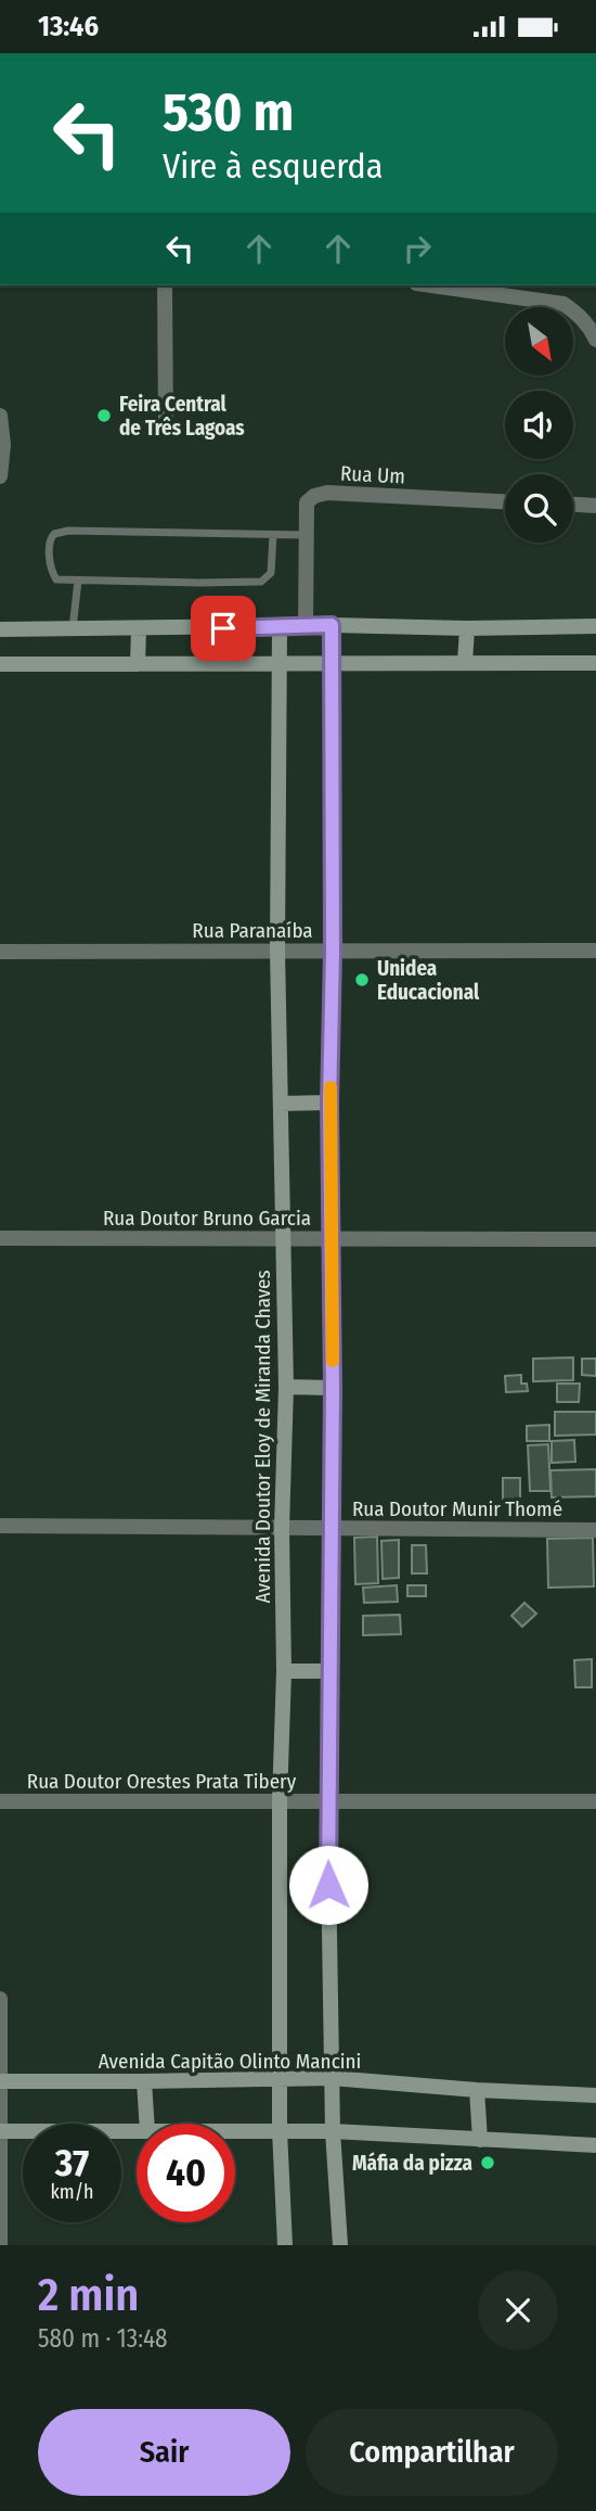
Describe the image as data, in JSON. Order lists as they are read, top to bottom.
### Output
{
  "streets": {
    "street": [
      "Rua Um",
      "Rua Paranaíba",
      "Rua Doutor Bruno Garcia",
      "Avenida Doutor Eloy de Miranda Chaves",
      "Rua Doutor Munir Thomé",
      "Rua Doutor Orestes Prata Tibery",
      "Avenida Capitão Olinto Mancini"
    ]
  },
  "crossings": [
    ["Rua Paranaíba", "Avenida Doutor Eloy de Miranda Chaves"],
    ["Rua Doutor Bruno Garcia", "Avenida Doutor Eloy de Miranda Chaves"],
    ["Avenida Doutor Eloy de Miranda Chaves", "Rua Doutor Munir Thomé"],
    ["Avenida Doutor Eloy de Miranda Chaves", "Rua Doutor Orestes Prata Tibery"],
    ["Avenida Doutor Eloy de Miranda Chaves", "Avenida Capitão Olinto Mancini"]
  ],
  "places": ["Feira Central de Três Lagoas", "Unidea Educacional", "Máfia da pizza"],
  "north": "bottom right",
  "page": {
    "status": "13:46",
    "turn": ["530 m", "Vire à esquerda"],
    "speed": "37 km/h",
    "limit": "40",
    "heading": ["2 min", "580 m · 13:48"],
    "buttons": ["Sair", "Compartilhar"]
  }
}
